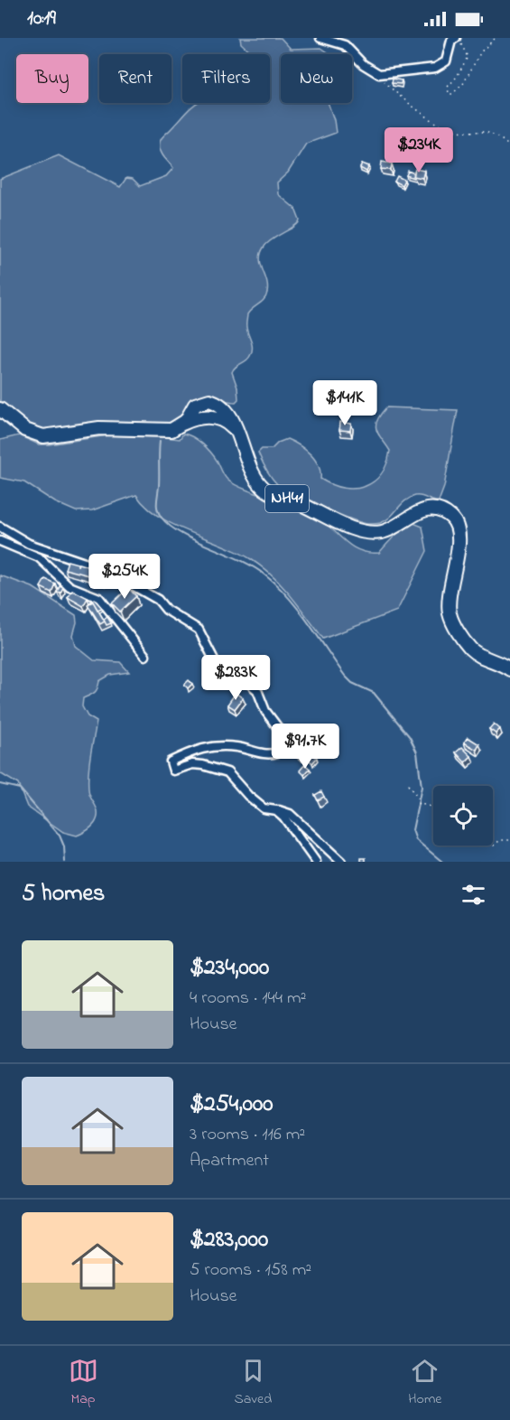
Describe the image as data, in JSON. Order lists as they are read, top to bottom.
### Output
{
  "streets": {
    "highway": ["NH41"]
  },
  "page": {
    "status": "10:19",
    "chip": [
      "Buy",
      "Rent",
      "Filters",
      "New"
    ],
    "price": [
      "$234K",
      "$141K",
      "$254K",
      "$283K",
      "$91.7K"
    ],
    "heading": "5 homes",
    "list": [
      {
        "name": "$234,000",
        "note": "4 rooms · 144 m² · House"
      },
      {
        "name": "$254,000",
        "note": "3 rooms · 116 m² · Apartment"
      },
      {
        "name": "$283,000",
        "note": "5 rooms · 158 m² · House"
      }
    ],
    "tabs": ["Map", "Saved", "Home"]
  }
}
